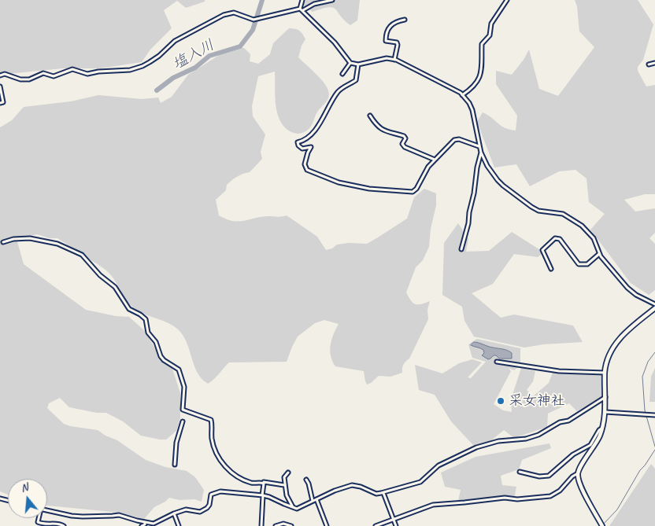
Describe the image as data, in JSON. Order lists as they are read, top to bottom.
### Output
{
  "water": ["塩入川"],
  "places": ["采女神社"],
  "north": "top"
}
